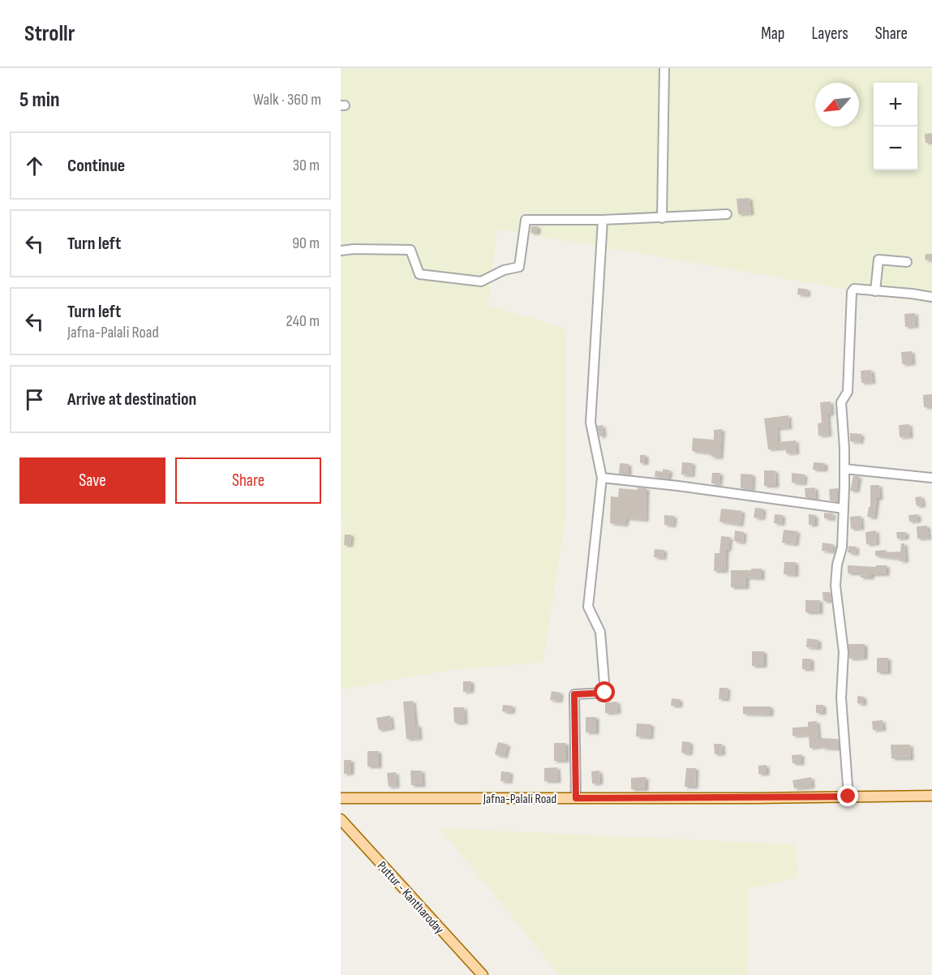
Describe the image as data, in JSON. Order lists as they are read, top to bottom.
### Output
{
  "streets": {
    "main road": ["Jafna-Palali Road", "Puttur - Kantharoday"]
  },
  "north": "bottom left",
  "page": {
    "header": "Strollr",
    "nav": ["Map", "Layers", "Share"],
    "heading": ["5 min", "Walk · 360 m"],
    "map_buttons": ["+", "−"],
    "list": [
      ["Continue", "30 m"],
      ["Turn left", "90 m"],
      ["Turn left", "Jafna-Palali Road", "240 m"],
      "Arrive at destination"
    ],
    "buttons": ["Save", "Share"]
  }
}
